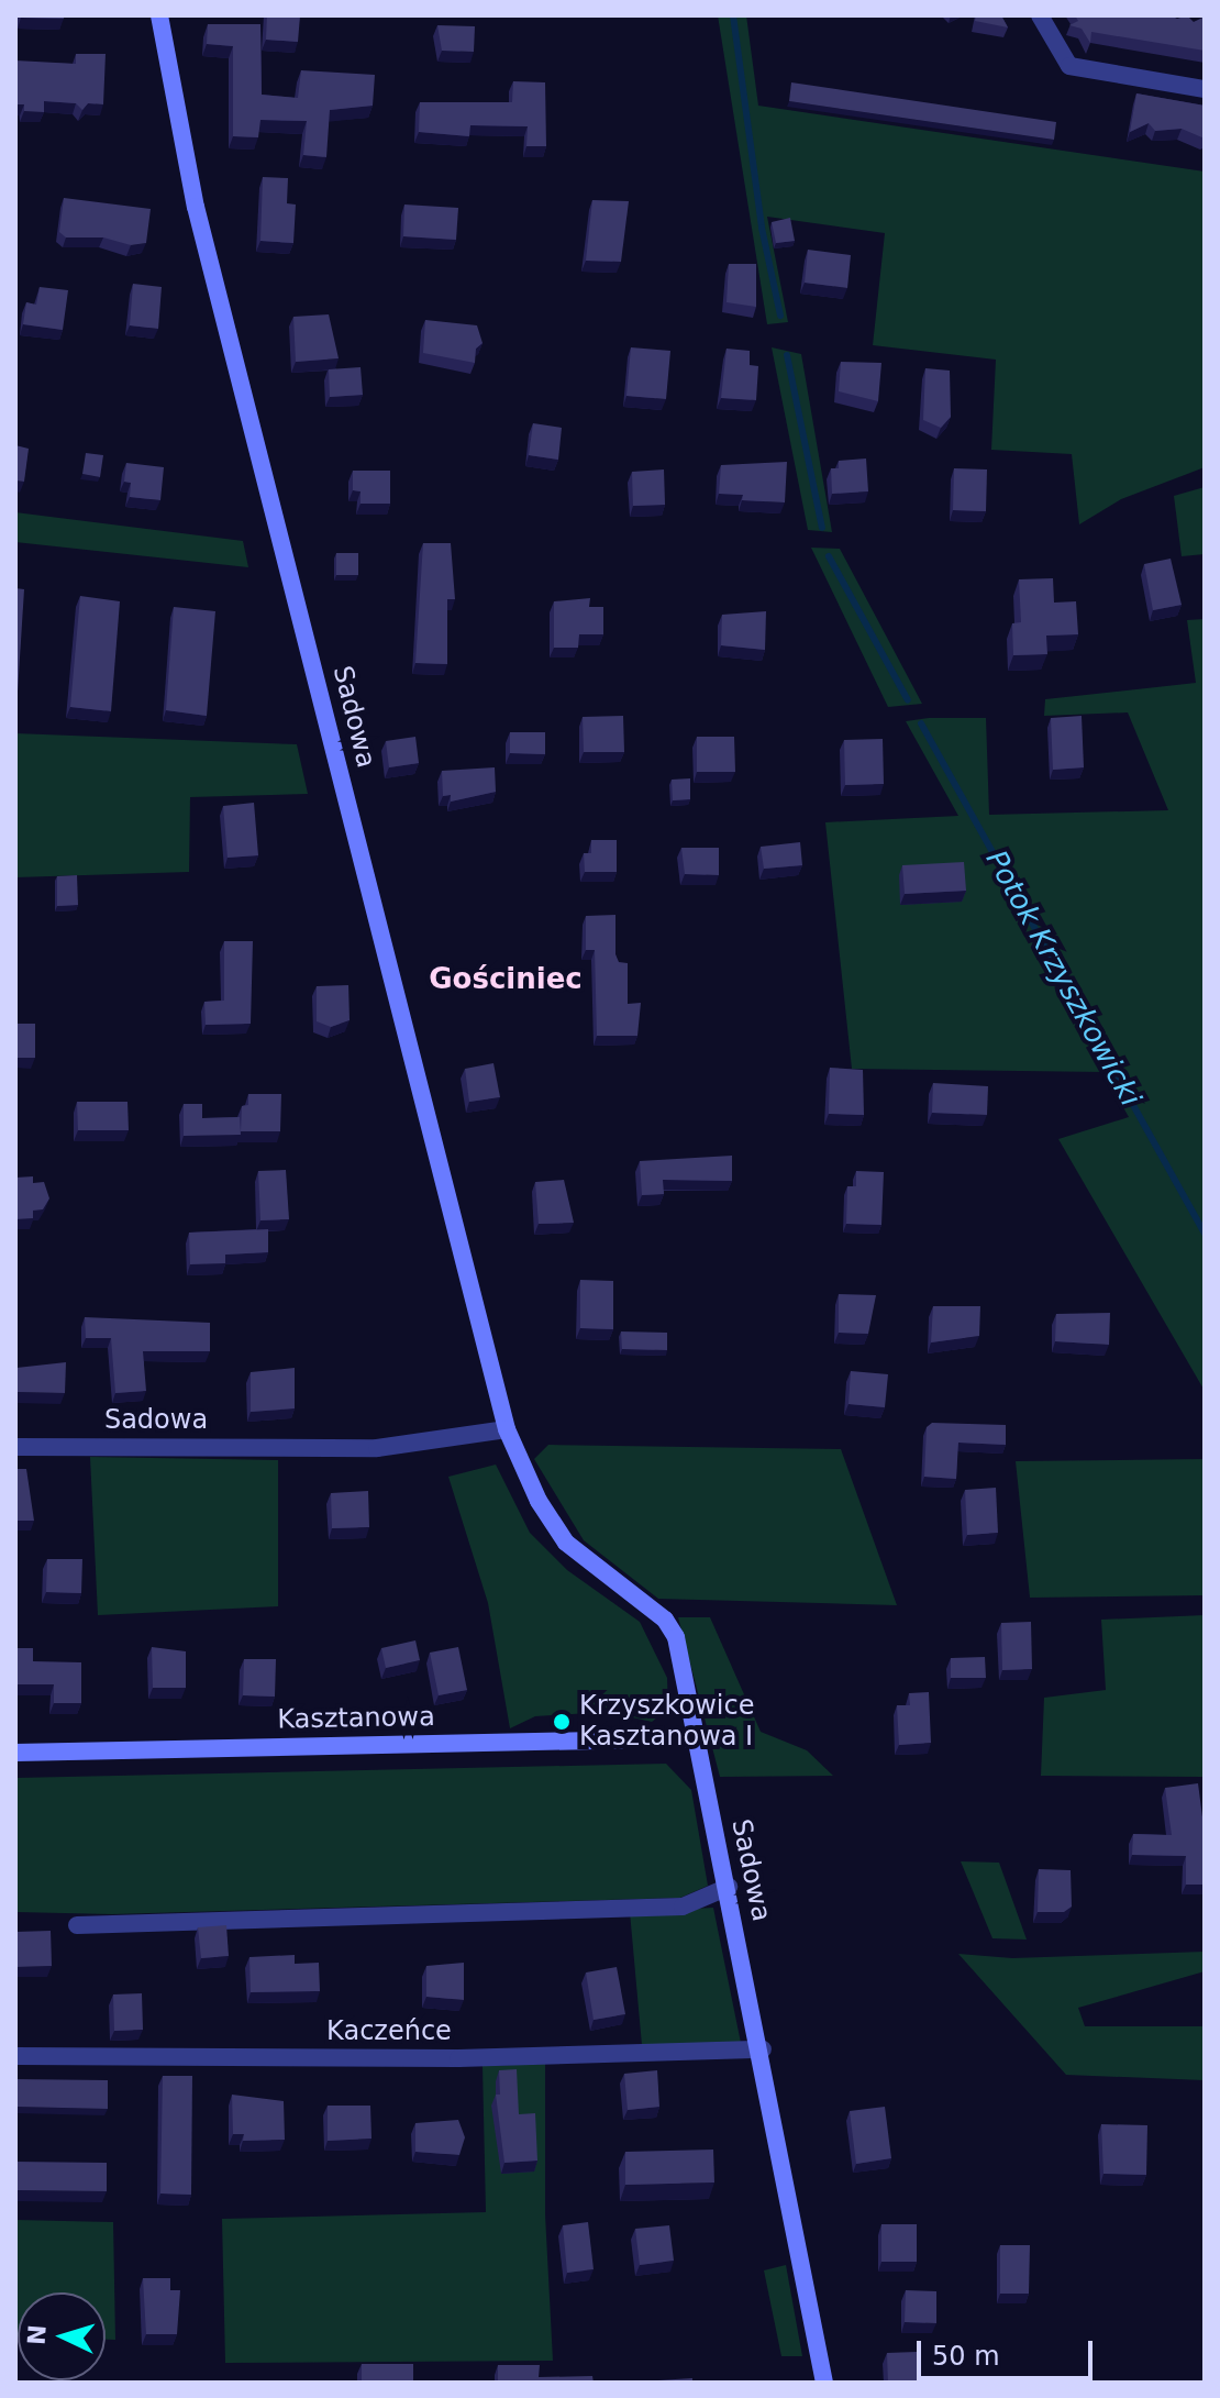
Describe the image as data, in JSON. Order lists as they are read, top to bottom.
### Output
{
  "streets": {
    "street": ["Sadowa", "Kasztanowa", "Kaczeńce"]
  },
  "crossings": [
    ["Sadowa", "Kasztanowa"],
    ["Sadowa", "Kaczeńce"]
  ],
  "districts": ["Gościniec"],
  "water": ["Potok Krzyszkowicki"],
  "places": ["Krzyszkowice Kasztanowa I"],
  "scale_bar": "50 m",
  "north": "left"
}
